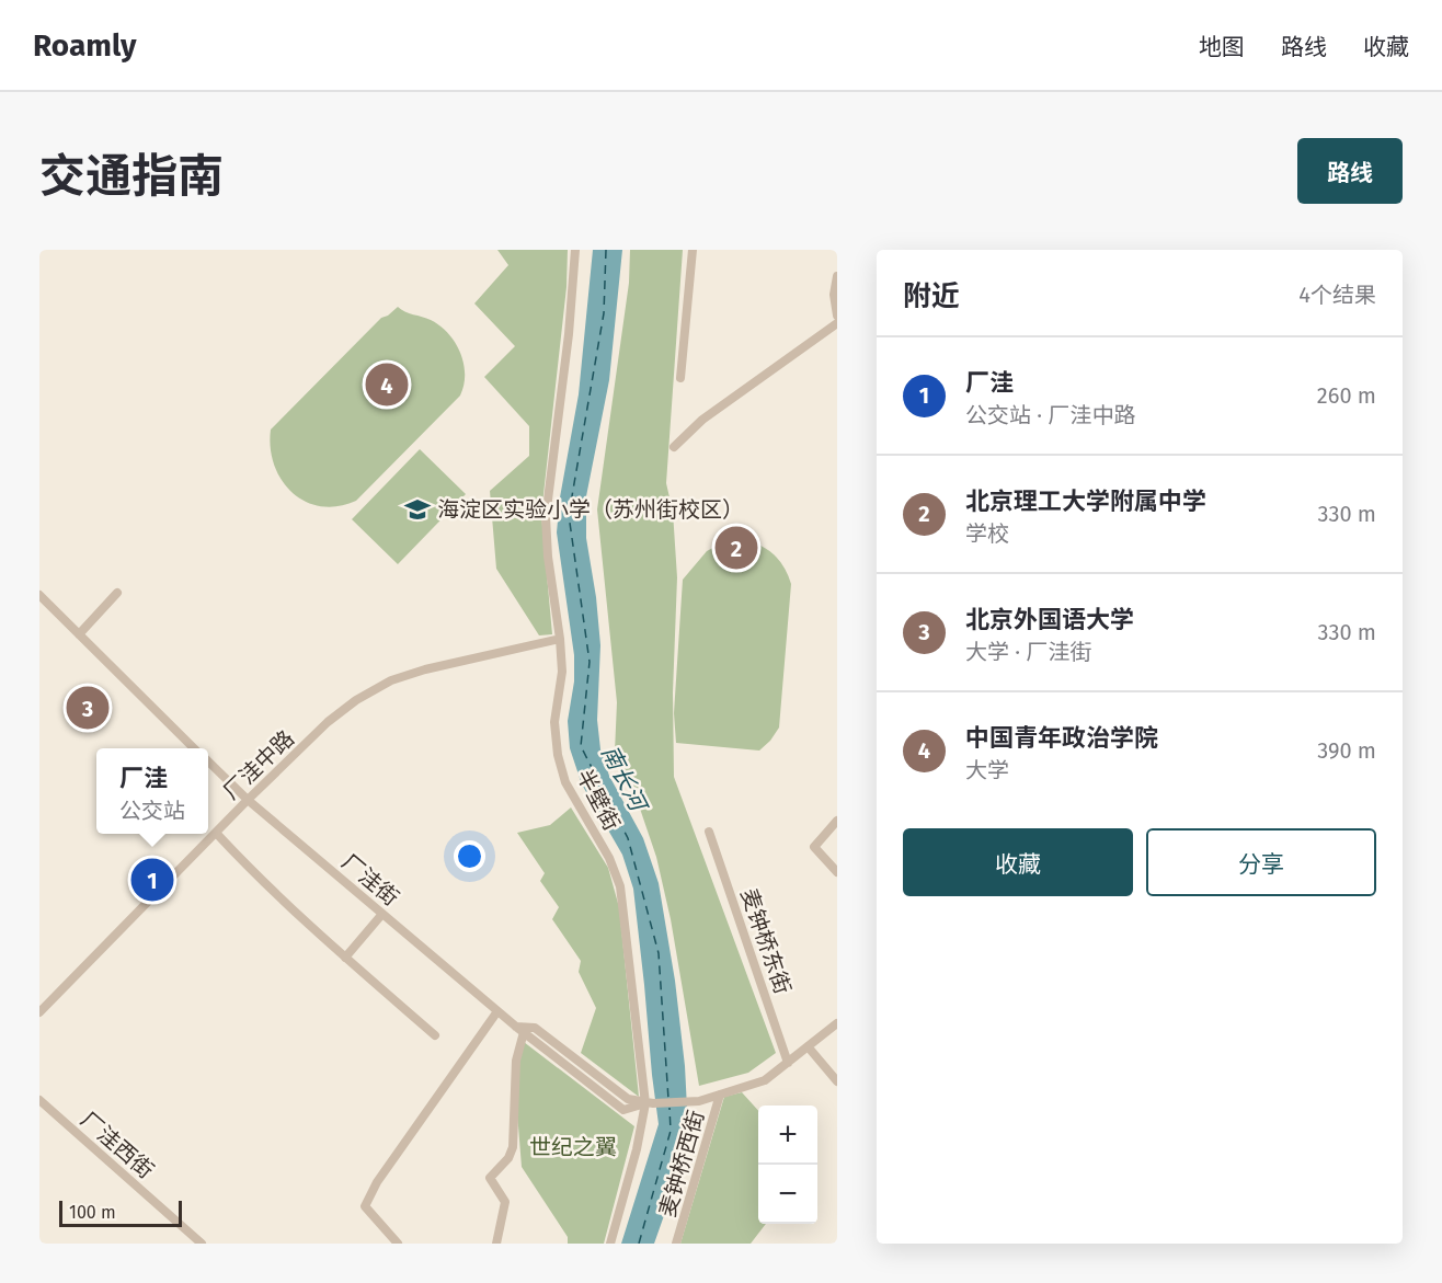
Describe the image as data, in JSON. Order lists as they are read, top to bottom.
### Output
{
  "streets": {
    "street": [
      "厂洼中路",
      "半壁街",
      "厂洼街",
      "麦钟桥东街",
      "厂洼西街",
      "麦钟桥西街"
    ]
  },
  "crossings": [
    ["厂洼中路", "半壁街"],
    ["厂洼中路", "厂洼街"],
    ["半壁街", "厂洼街"]
  ],
  "water": ["南长河"],
  "parks": ["世纪之翼"],
  "places": {
    "school or university": ["海淀区实验小学（苏州街校区）"]
  },
  "scale_bar": "100 m",
  "page": {
    "header": "Roamly",
    "nav": ["地图", "路线", "收藏"],
    "title": "交通指南",
    "buttons": [
      "路线",
      ["收藏", "分享"]
    ],
    "heading": ["附近", "4个结果"],
    "list": [
      {
        "mark": "1",
        "name": "厂洼",
        "note": "公交站 · 厂洼中路",
        "value": "260 m"
      },
      {
        "mark": "2",
        "name": "北京理工大学附属中学",
        "note": "学校",
        "value": "330 m"
      },
      {
        "mark": "3",
        "name": "北京外国语大学",
        "note": "大学 · 厂洼街",
        "value": "330 m"
      },
      {
        "mark": "4",
        "name": "中国青年政治学院",
        "note": "大学",
        "value": "390 m"
      }
    ],
    "pins": [
      "4",
      "2",
      "3",
      "1"
    ],
    "popup": ["厂洼", "公交站"],
    "map_buttons": ["+", "−"],
    "scale": "100 m"
  }
}
